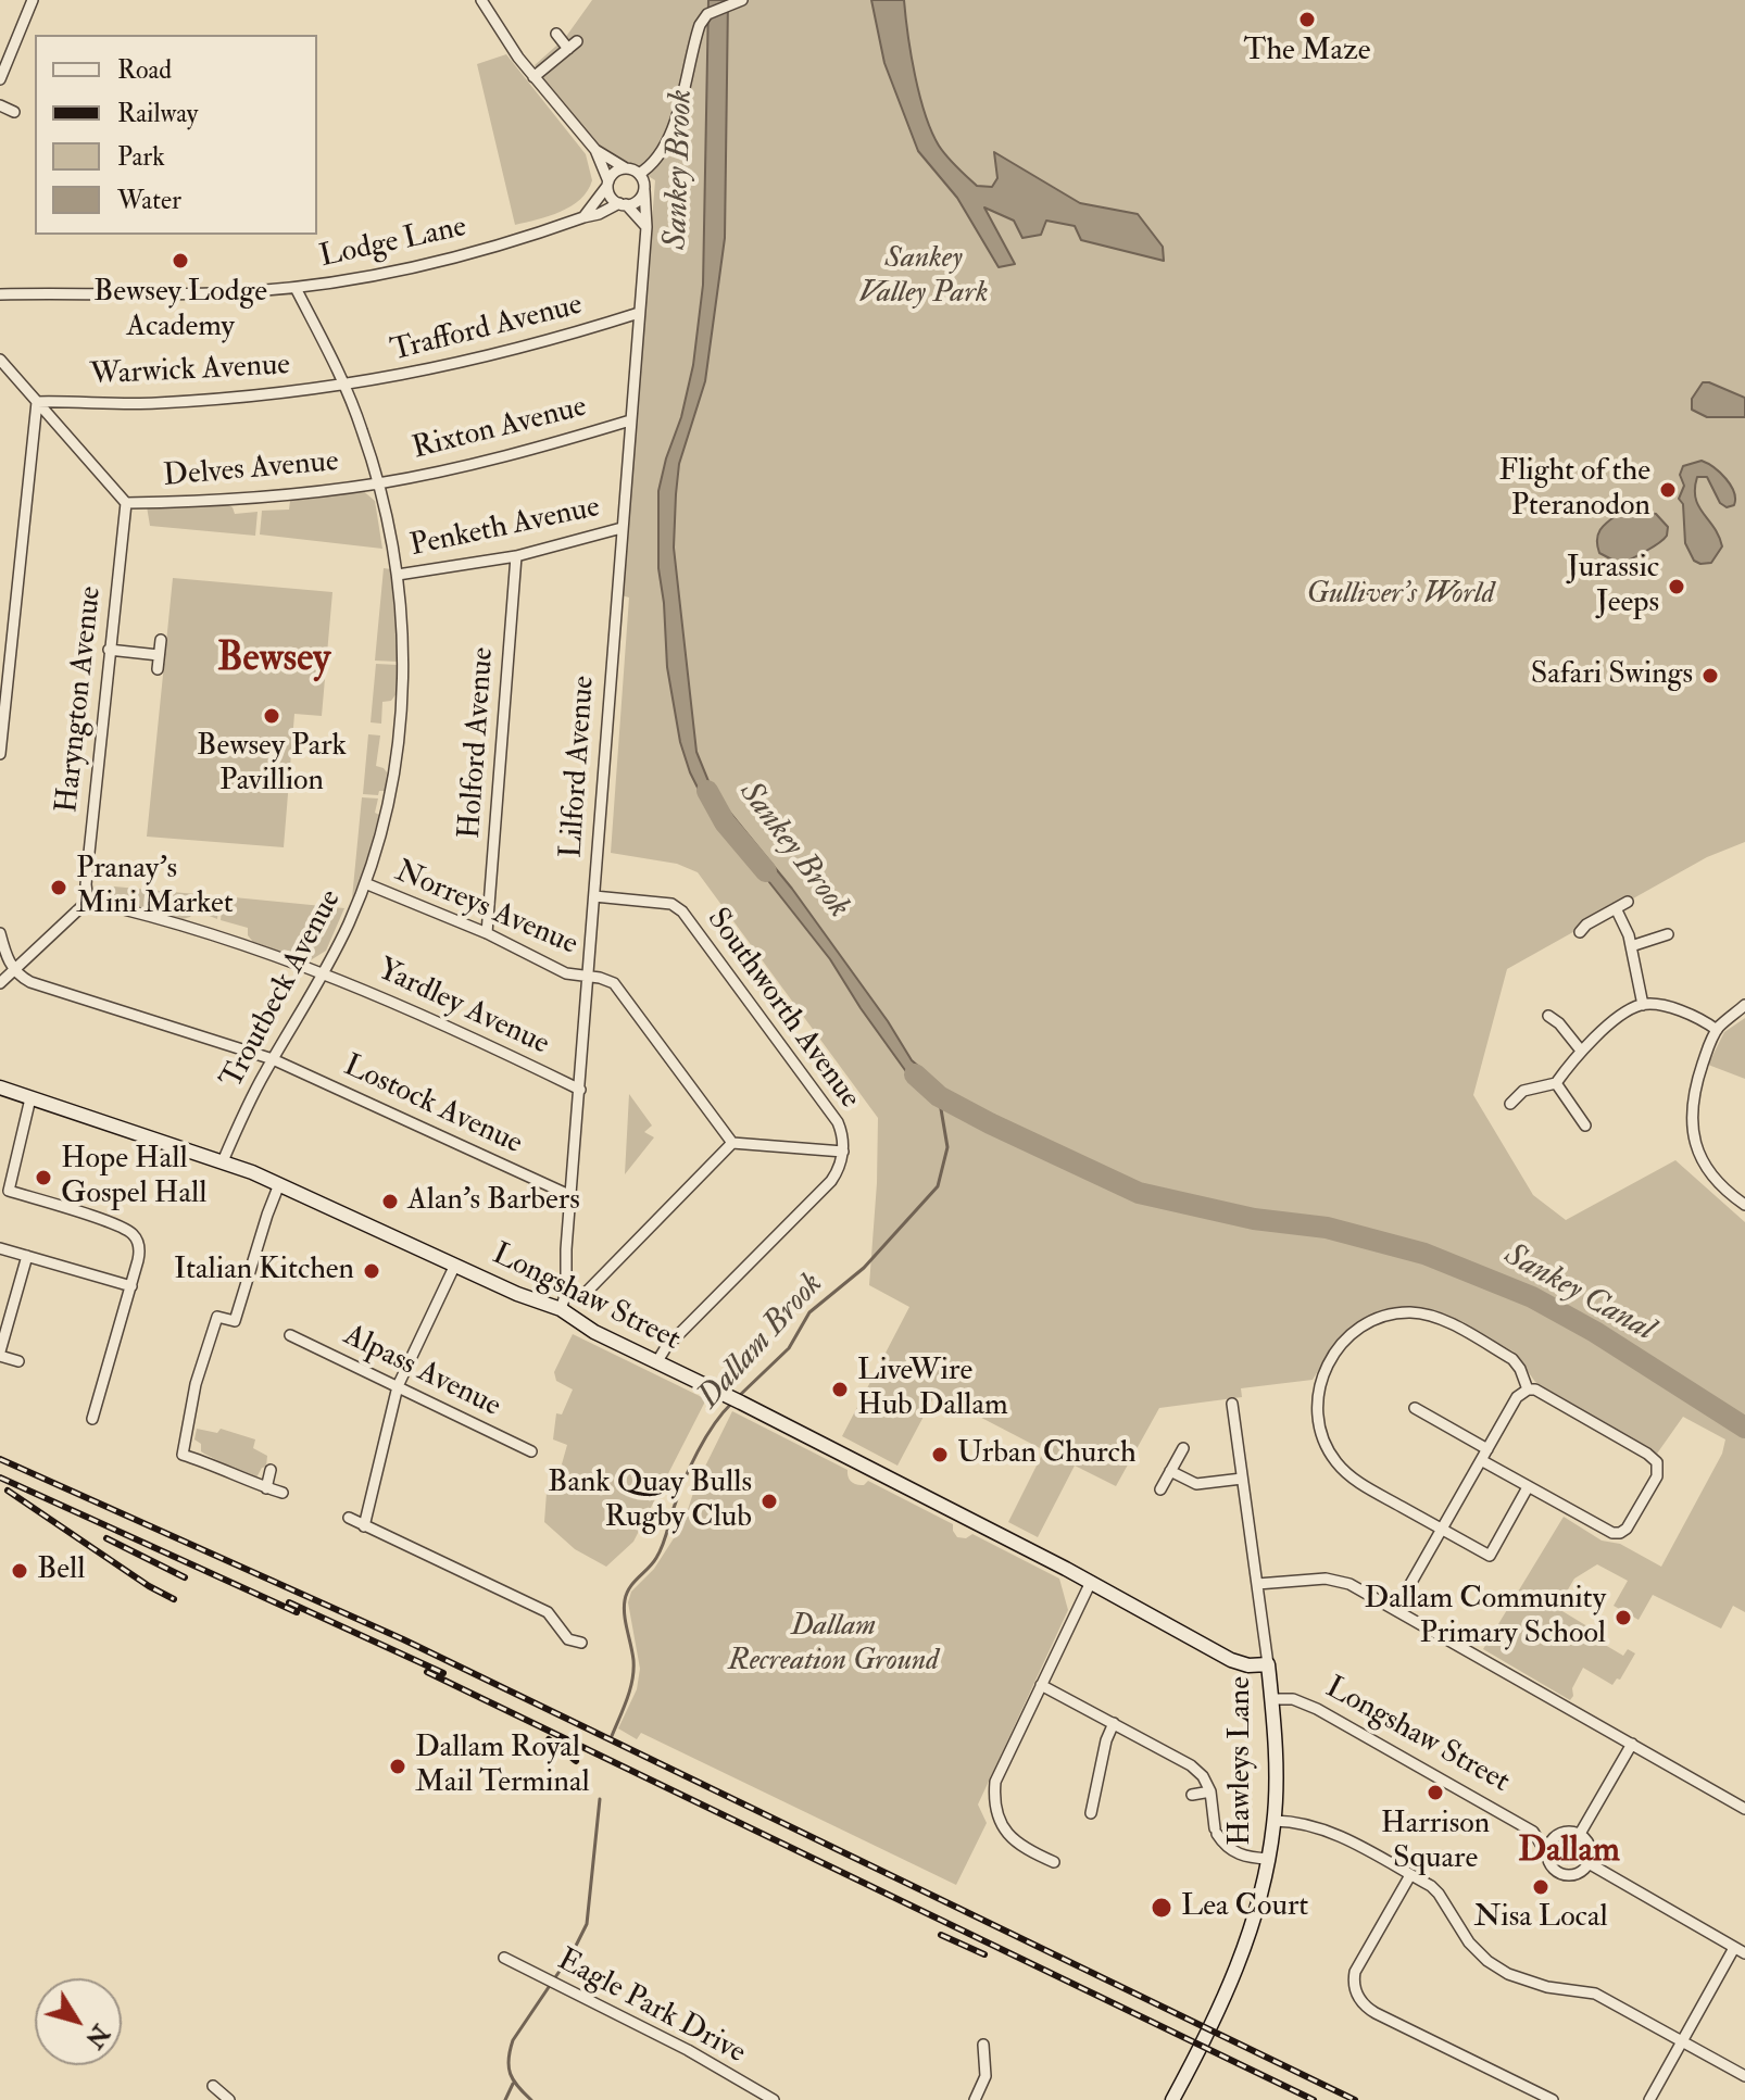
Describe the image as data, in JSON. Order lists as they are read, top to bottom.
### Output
{
  "streets": {
    "street": [
      "Lodge Lane",
      "Trafford Avenue",
      "Warwick Avenue",
      "Rixton Avenue",
      "Delves Avenue",
      "Penketh Avenue",
      "Haryngton Avenue",
      "Holford Avenue",
      "Lilford Avenue",
      "Norreys Avenue",
      "Troutbeck Avenue",
      "Yardley Avenue",
      "Southworth Avenue",
      "Lostock Avenue",
      "Longshaw Street",
      "Alpass Avenue",
      "Hawleys Lane",
      "Eagle Park Drive"
    ]
  },
  "crossings": [
    ["Lodge Lane", "Lilford Avenue"],
    ["Lodge Lane", "Troutbeck Avenue"],
    ["Trafford Avenue", "Warwick Avenue"],
    ["Trafford Avenue", "Lilford Avenue"],
    ["Trafford Avenue", "Troutbeck Avenue"],
    ["Warwick Avenue", "Troutbeck Avenue"],
    ["Rixton Avenue", "Delves Avenue"],
    ["Rixton Avenue", "Lilford Avenue"],
    ["Rixton Avenue", "Troutbeck Avenue"],
    ["Delves Avenue", "Haryngton Avenue"],
    ["Delves Avenue", "Troutbeck Avenue"],
    ["Penketh Avenue", "Holford Avenue"],
    ["Penketh Avenue", "Lilford Avenue"],
    ["Penketh Avenue", "Troutbeck Avenue"],
    ["Haryngton Avenue", "Yardley Avenue"],
    ["Holford Avenue", "Norreys Avenue"],
    ["Lilford Avenue", "Norreys Avenue"],
    ["Lilford Avenue", "Yardley Avenue"],
    ["Lilford Avenue", "Southworth Avenue"],
    ["Lilford Avenue", "Lostock Avenue"],
    ["Lilford Avenue", "Longshaw Street"],
    ["Norreys Avenue", "Troutbeck Avenue"],
    ["Troutbeck Avenue", "Yardley Avenue"],
    ["Troutbeck Avenue", "Lostock Avenue"],
    ["Troutbeck Avenue", "Longshaw Street"],
    ["Southworth Avenue", "Longshaw Street"],
    ["Longshaw Street", "Hawleys Lane"]
  ],
  "districts": ["Bewsey", "Dallam"],
  "water": ["Sankey Brook", "Sankey Canal", "Dallam Brook"],
  "parks": ["Sankey Valley Park", "Gulliver's World", "Dallam Recreation Ground"],
  "places": [
    "The Maze",
    "Bewsey Lodge Academy",
    "Flight of the Pteranodon",
    "Jurassic Jeeps",
    "Safari Swings",
    "Bewsey Park Pavillion",
    "Pranay's Mini Market",
    "Hope Hall Gospel Hall",
    "Alan's Barbers",
    "Italian Kitchen",
    "LiveWire Hub Dallam",
    "Urban Church",
    "Bank Quay Bulls Rugby Club",
    "Bell",
    "Dallam Community Primary School",
    "Dallam Royal Mail Terminal",
    "Harrison Square",
    "Nisa Local",
    "Lea Court"
  ],
  "legend": [
    "Road",
    "Railway",
    "Park",
    "Water"
  ],
  "north": "bottom right"
}
